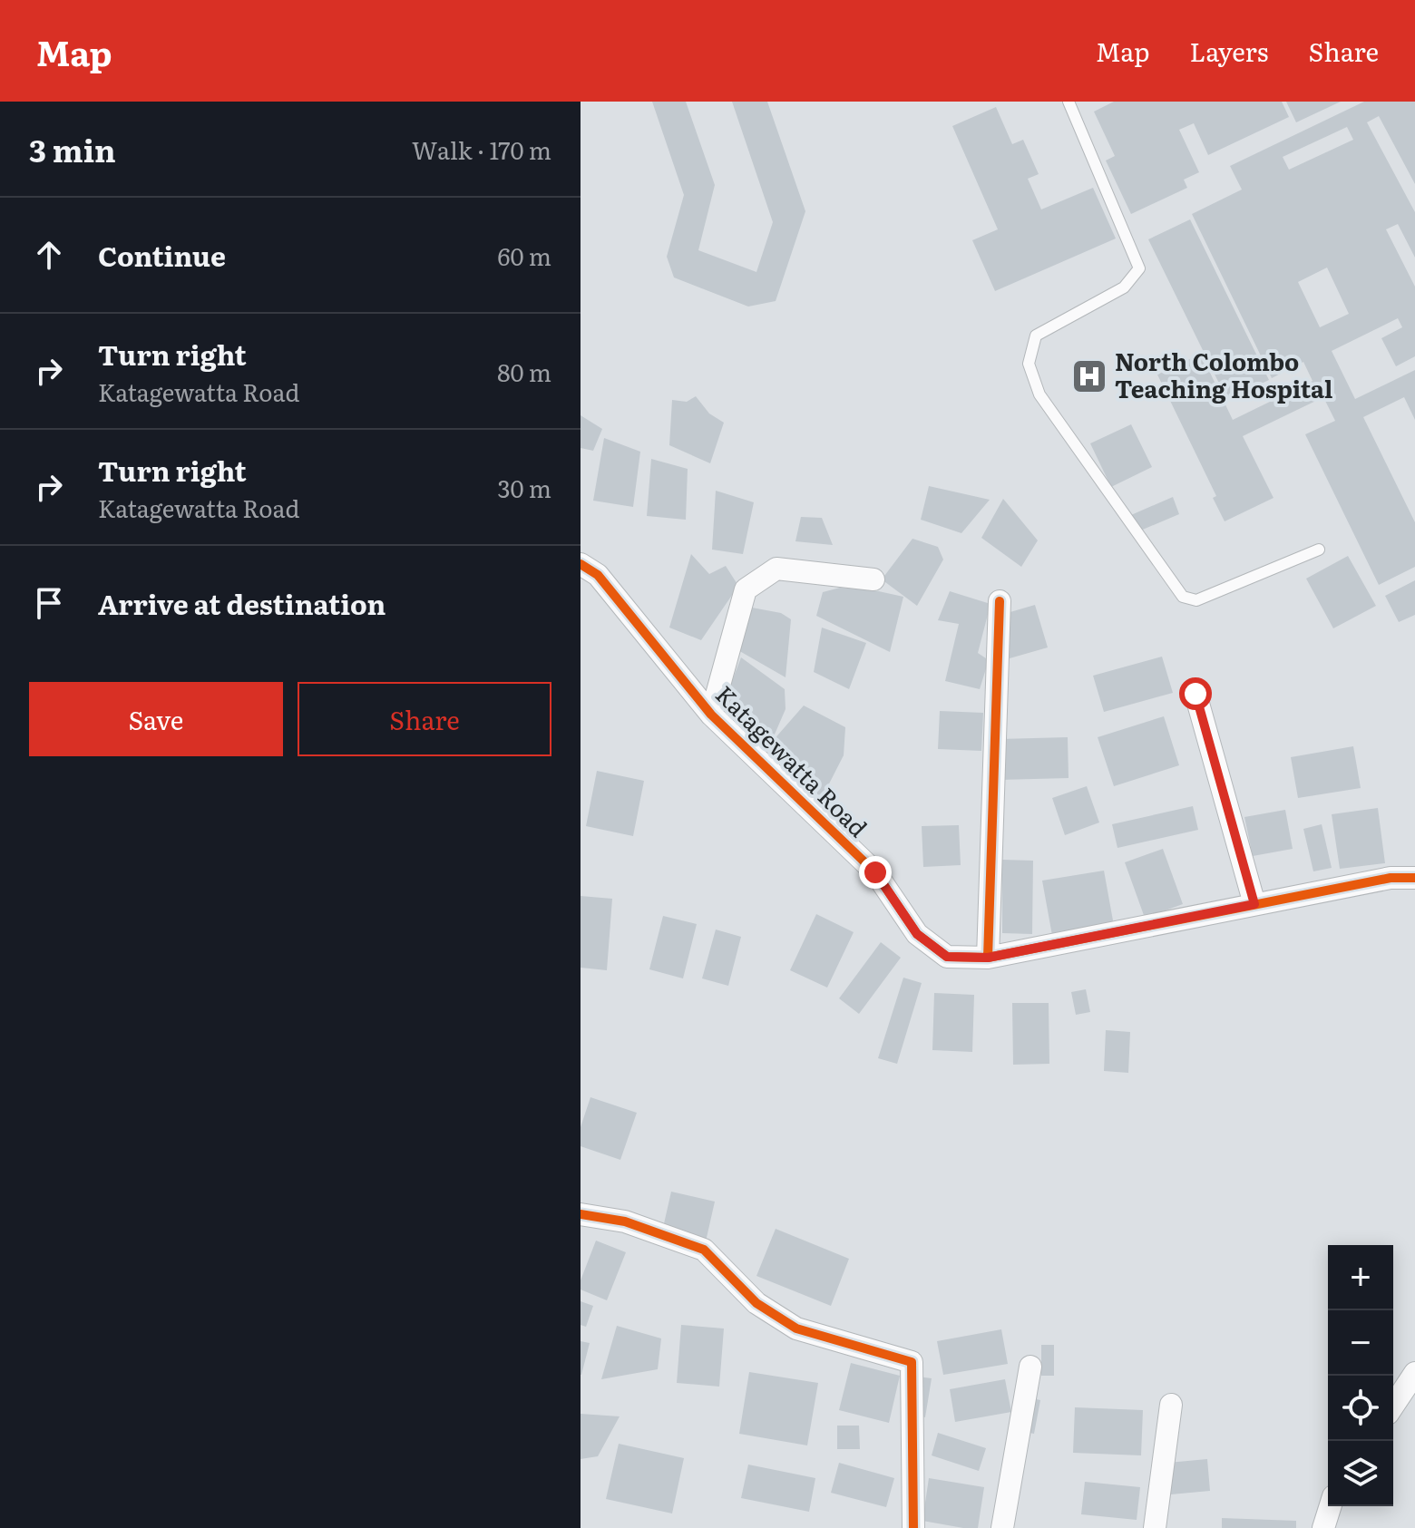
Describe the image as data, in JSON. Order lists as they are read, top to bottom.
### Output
{
  "streets": {
    "street": ["Katagewatta Road"]
  },
  "places": {
    "hospital": ["North Colombo Teaching Hospital"]
  },
  "page": {
    "header": "Map",
    "nav": ["Map", "Layers", "Share"],
    "heading": ["3 min", "Walk · 170 m"],
    "list": [
      ["Continue", "60 m"],
      ["Turn right", "Katagewatta Road", "80 m"],
      ["Turn right", "Katagewatta Road", "30 m"],
      "Arrive at destination"
    ],
    "buttons": ["Save", "Share"],
    "map_buttons": ["+", "−"]
  }
}
